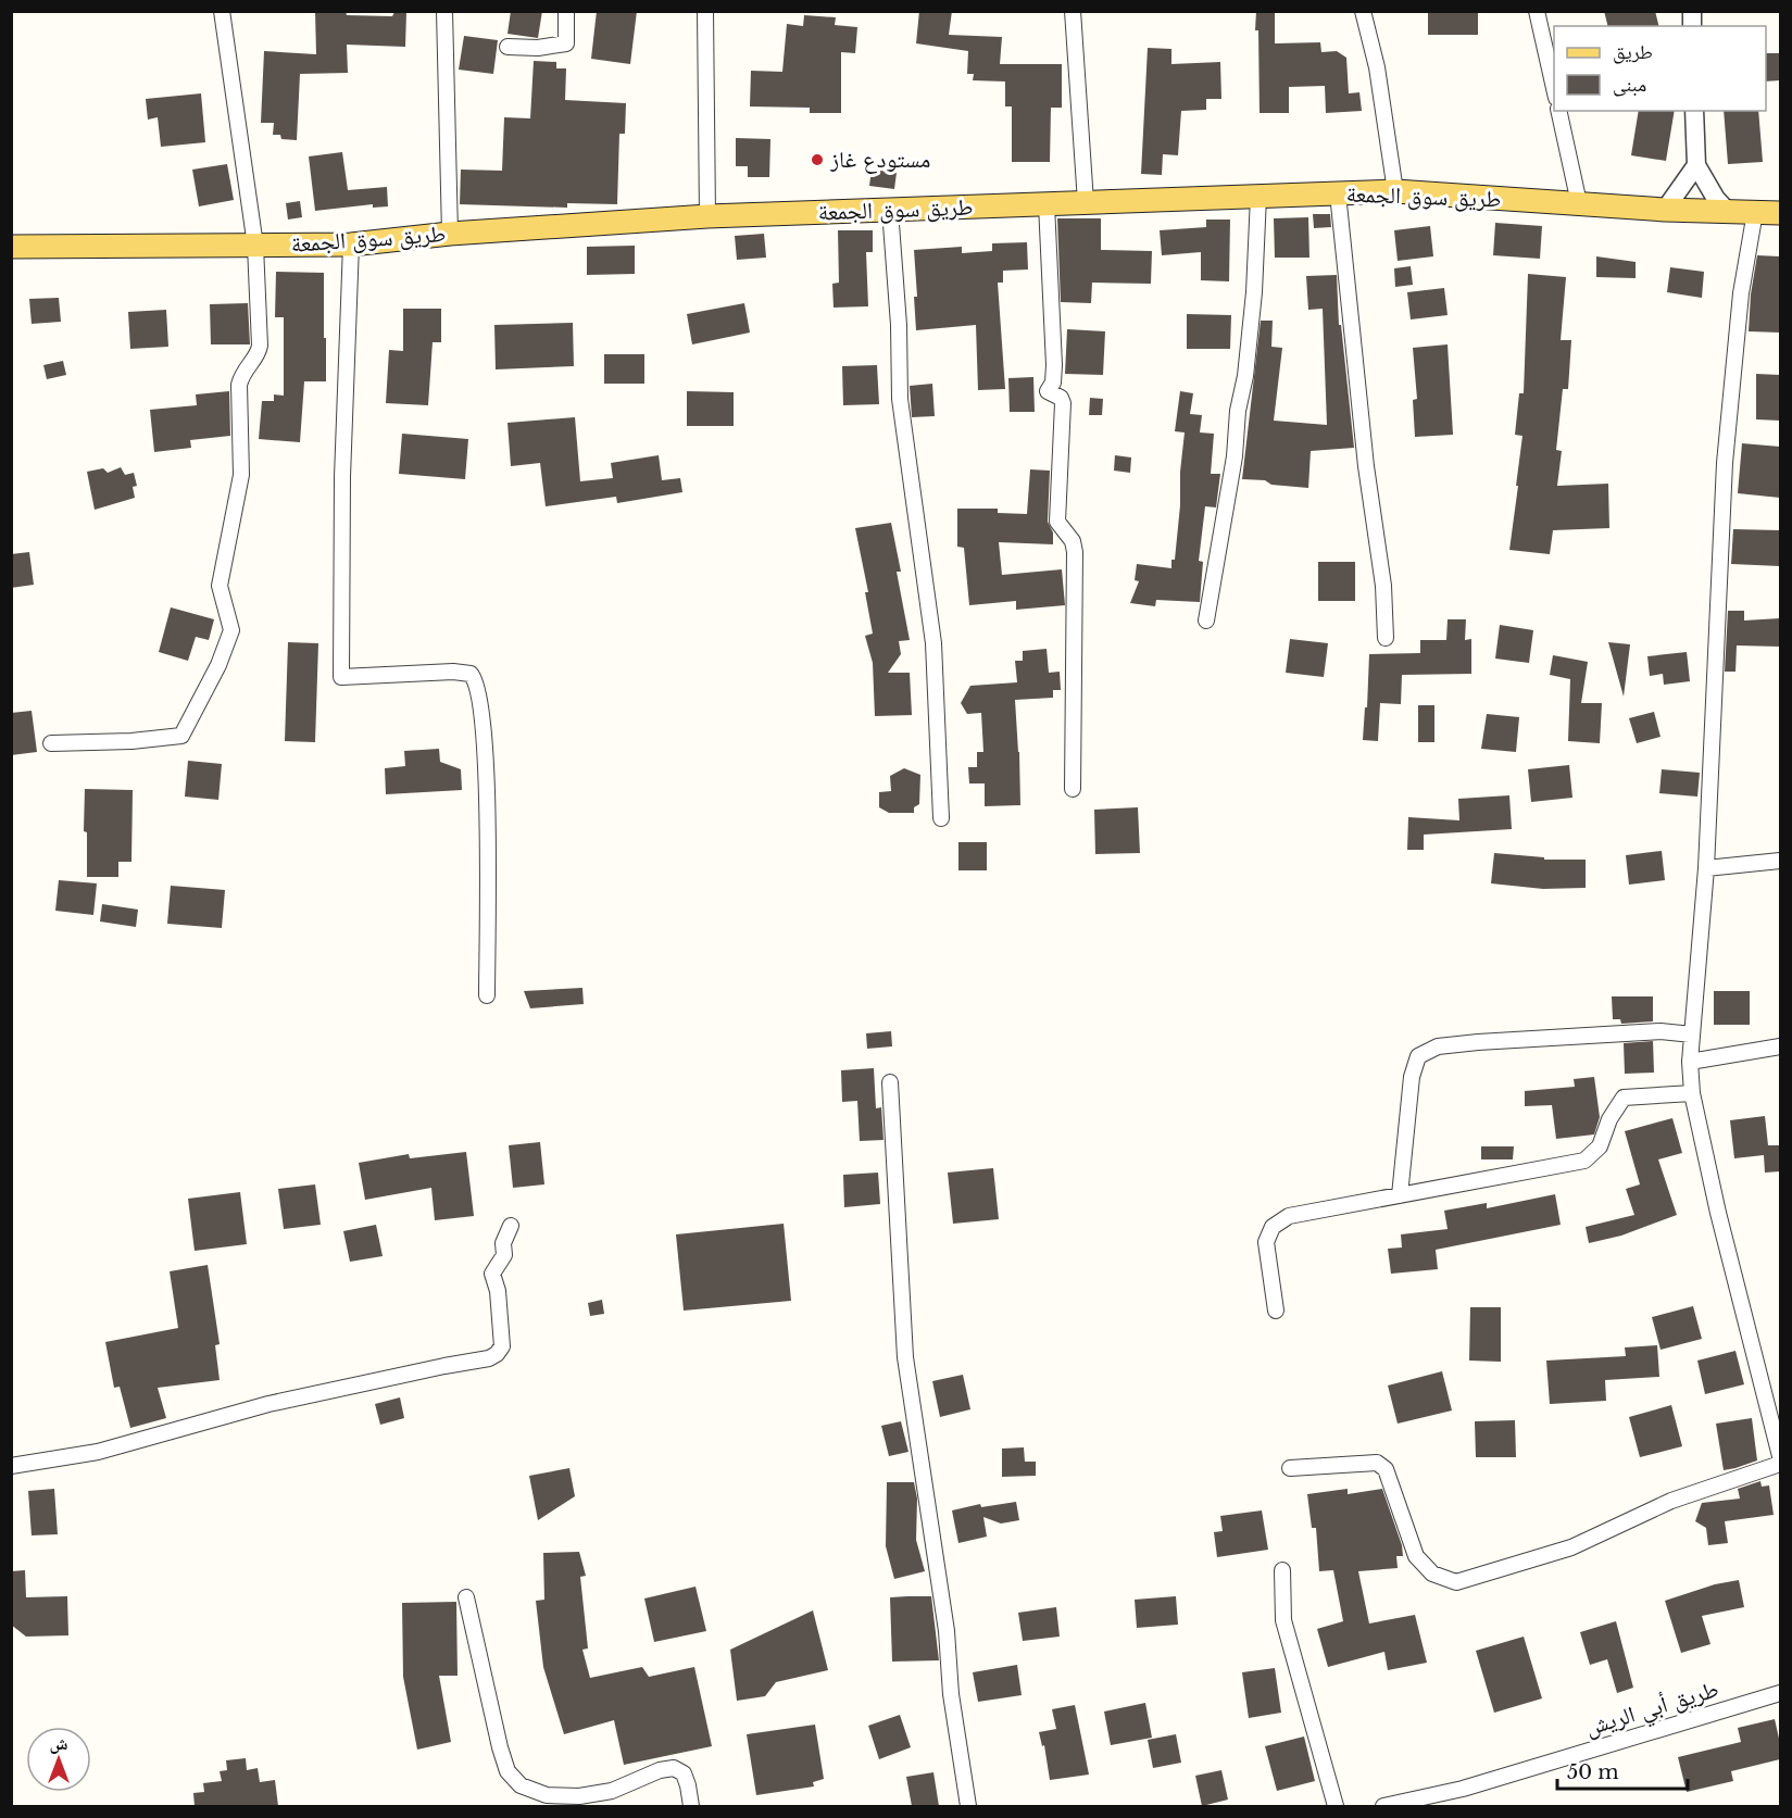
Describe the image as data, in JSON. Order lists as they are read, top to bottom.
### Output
{
  "streets": {
    "main road": ["طريق سوق الجمعة"],
    "street": ["طريق أبي الريش"]
  },
  "places": ["مستودع غاز"],
  "legend": ["طريق", "مبنى"],
  "scale_bar": "50 m",
  "north": "top"
}
